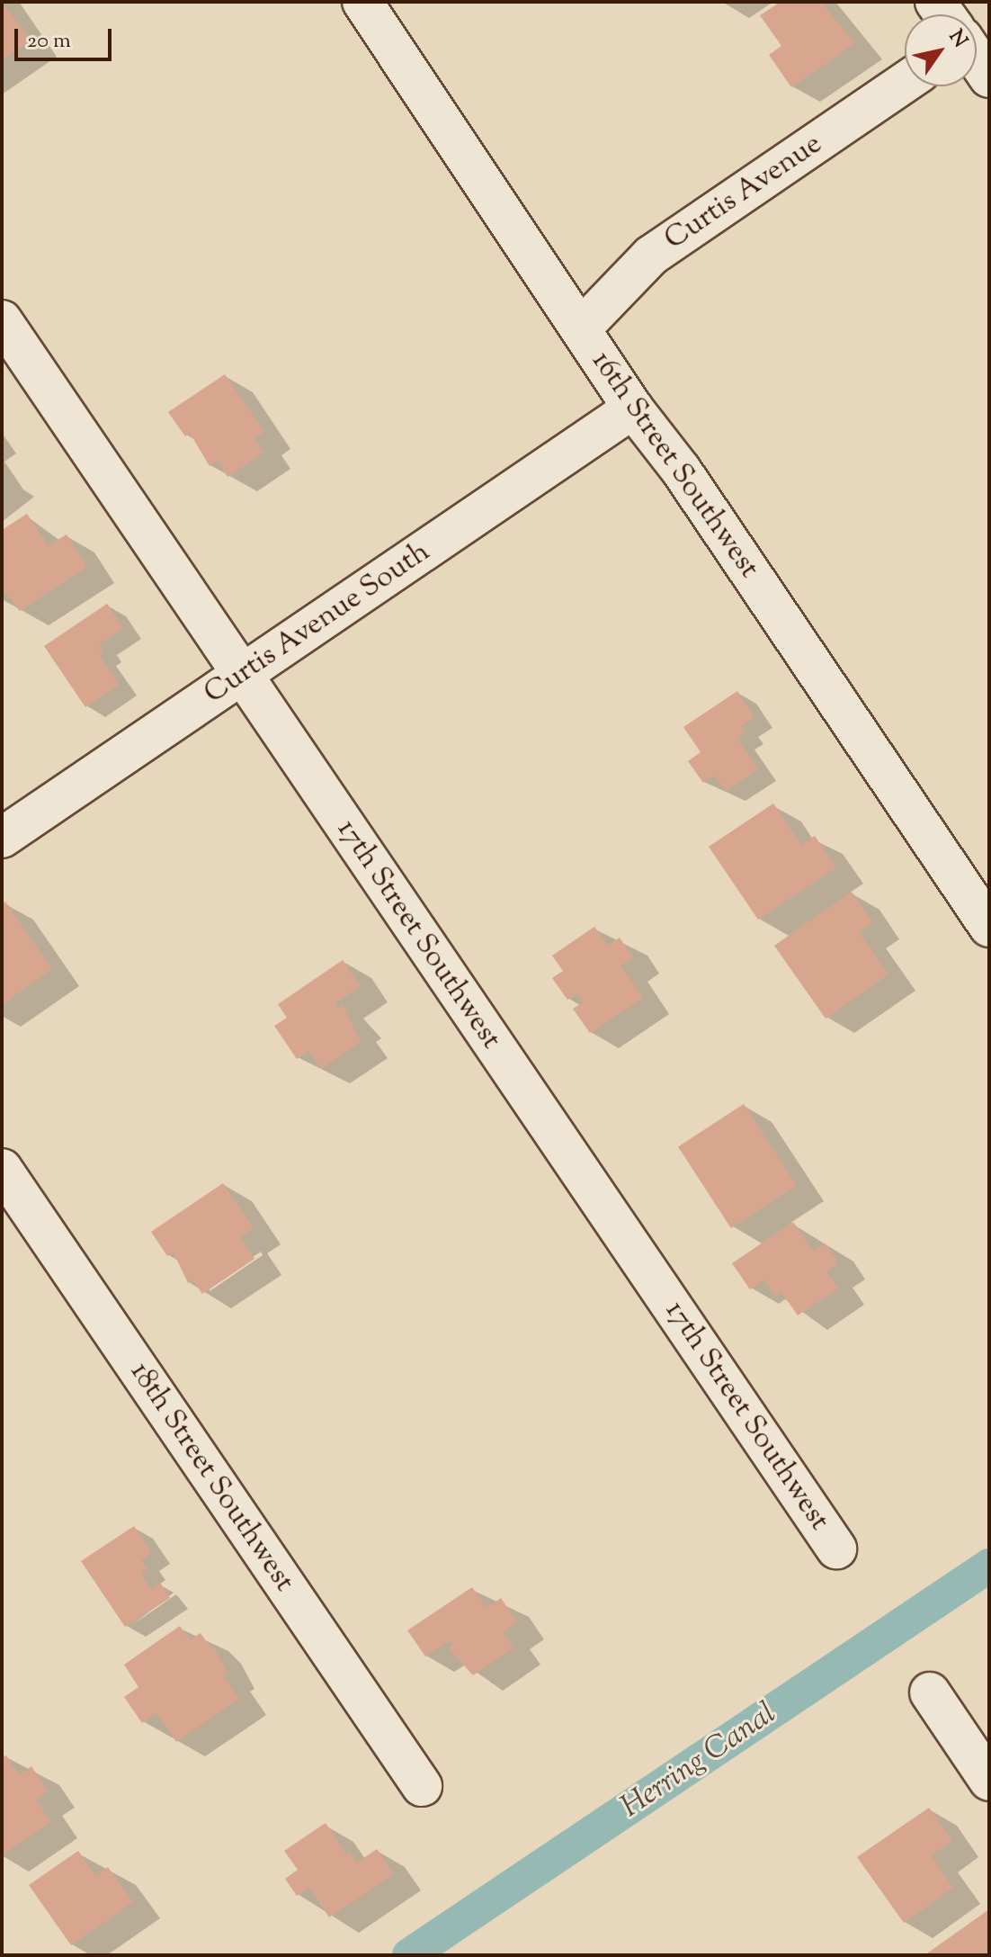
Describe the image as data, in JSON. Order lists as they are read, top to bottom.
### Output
{
  "streets": {
    "street": [
      "Curtis Avenue",
      "16th Street Southwest",
      "Curtis Avenue South",
      "17th Street Southwest",
      "18th Street Southwest"
    ]
  },
  "crossings": [
    ["Curtis Avenue", "16th Street Southwest"],
    ["16th Street Southwest", "Curtis Avenue South"],
    ["Curtis Avenue South", "17th Street Southwest"]
  ],
  "water": ["Herring Canal"],
  "scale_bar": "20 m",
  "north": "top right"
}
